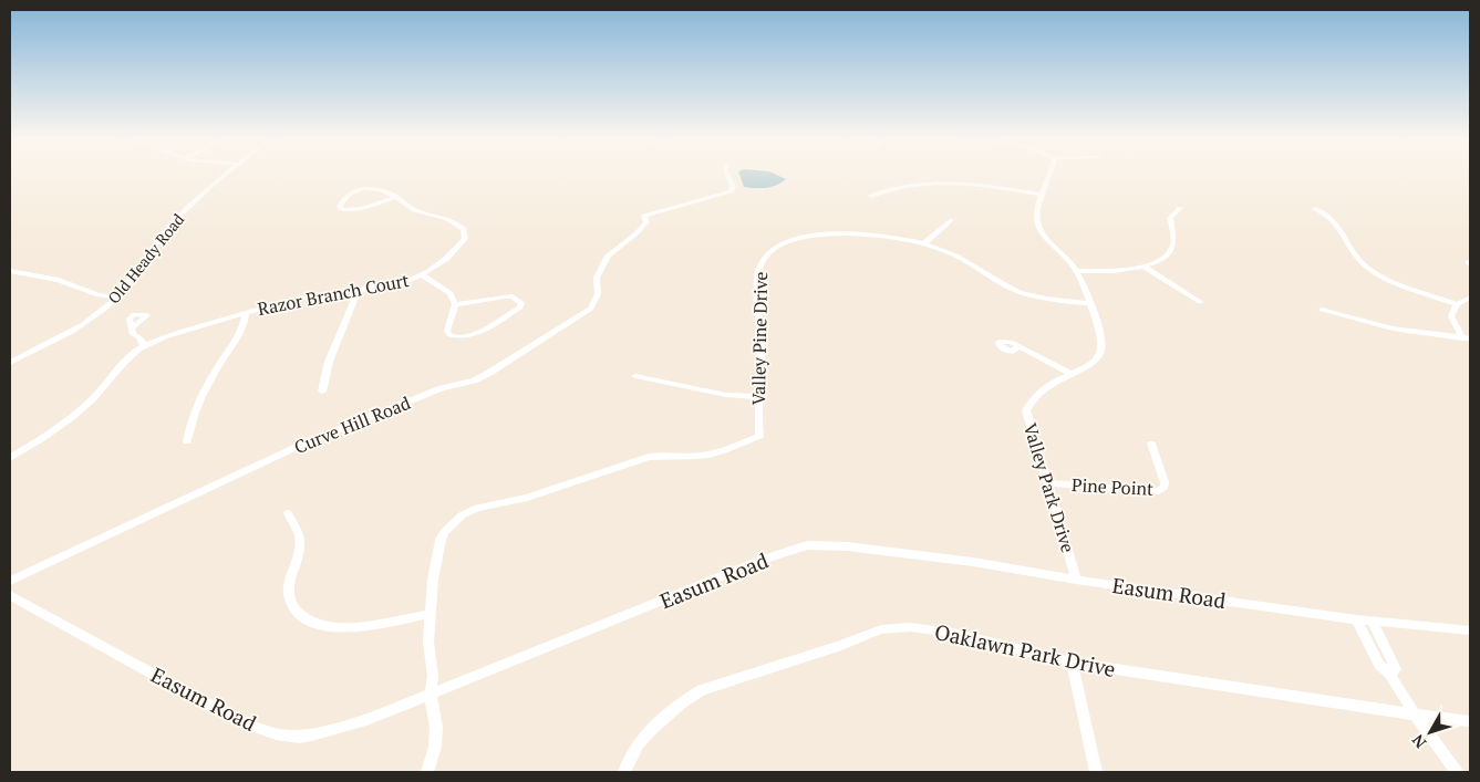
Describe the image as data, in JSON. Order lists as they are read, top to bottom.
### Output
{
  "streets": {
    "street": [
      "Old Heady Road",
      "Razor Branch Court",
      "Valley Pine Drive",
      "Curve Hill Road",
      "Pine Point",
      "Valley Park Drive",
      "Easum Road",
      "Oaklawn Park Drive"
    ]
  },
  "crossings": [
    ["Valley Pine Drive", "Valley Park Drive"],
    ["Pine Point", "Valley Park Drive"],
    ["Valley Park Drive", "Easum Road"]
  ],
  "north": "bottom left"
}
